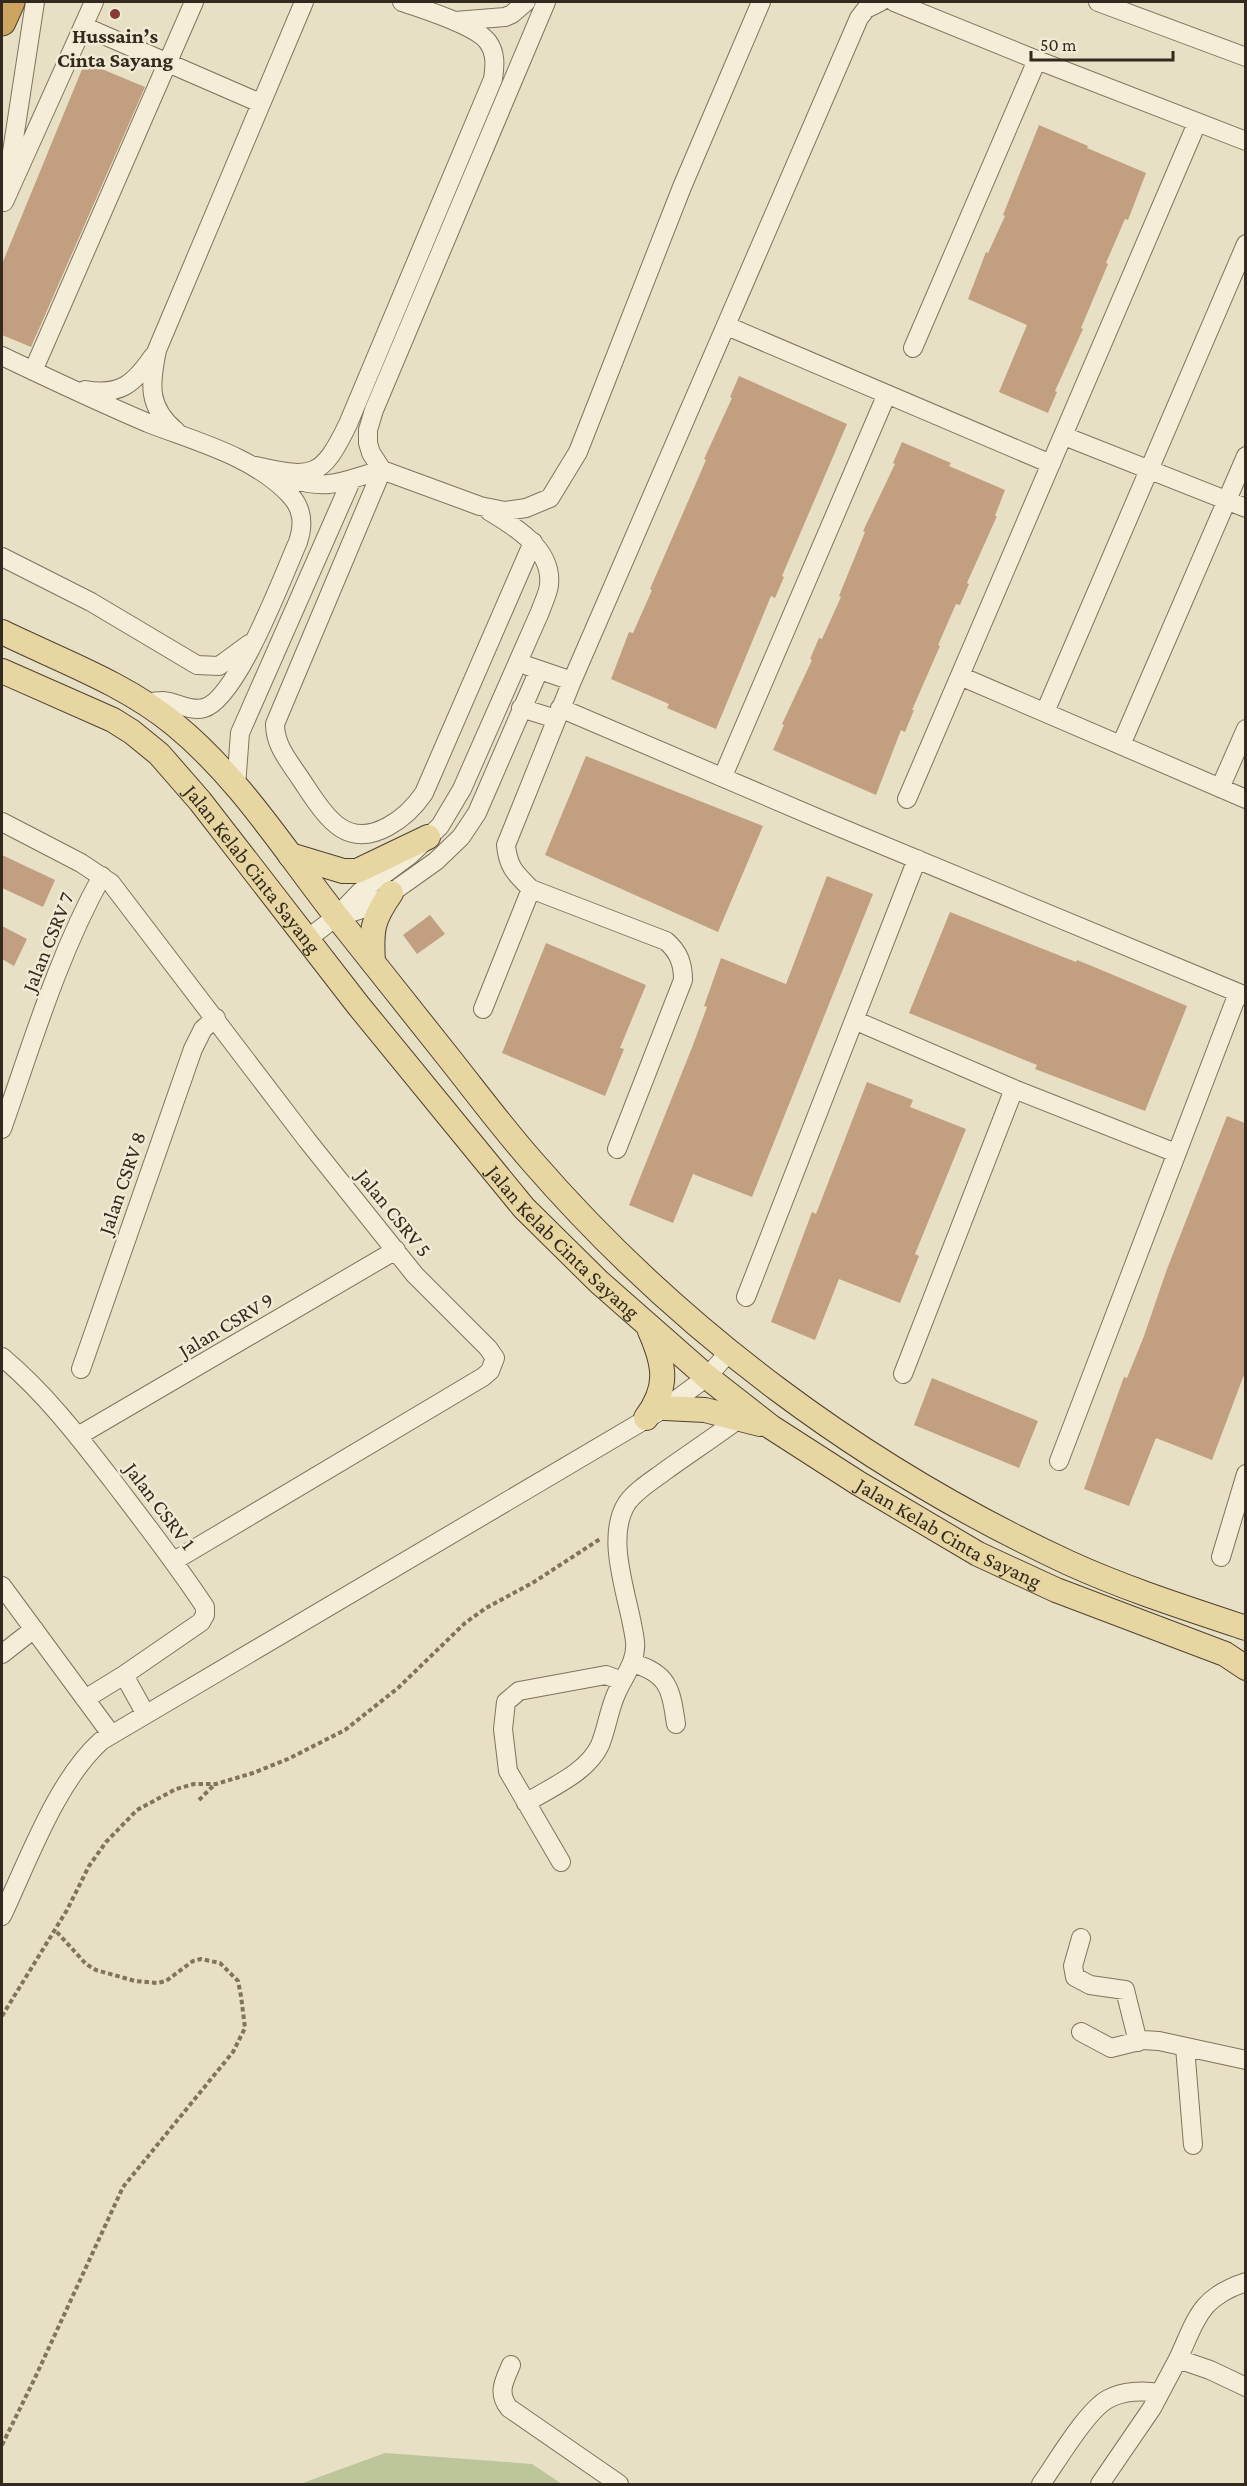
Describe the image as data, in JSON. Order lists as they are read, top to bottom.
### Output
{
  "streets": {
    "main road": ["Jalan Kelab Cinta Sayang"],
    "street": [
      "Jalan CSRV 7",
      "Jalan CSRV 8",
      "Jalan CSRV 5",
      "Jalan CSRV 9",
      "Jalan CSRV 1"
    ]
  },
  "crossings": [
    ["Jalan CSRV 7", "Jalan CSRV 5"],
    ["Jalan CSRV 8", "Jalan CSRV 5"],
    ["Jalan CSRV 5", "Jalan CSRV 9"],
    ["Jalan CSRV 5", "Jalan CSRV 1"],
    ["Jalan CSRV 9", "Jalan CSRV 1"]
  ],
  "places": ["Hussain’s Cinta Sayang"],
  "scale_bar": "50 m"
}
